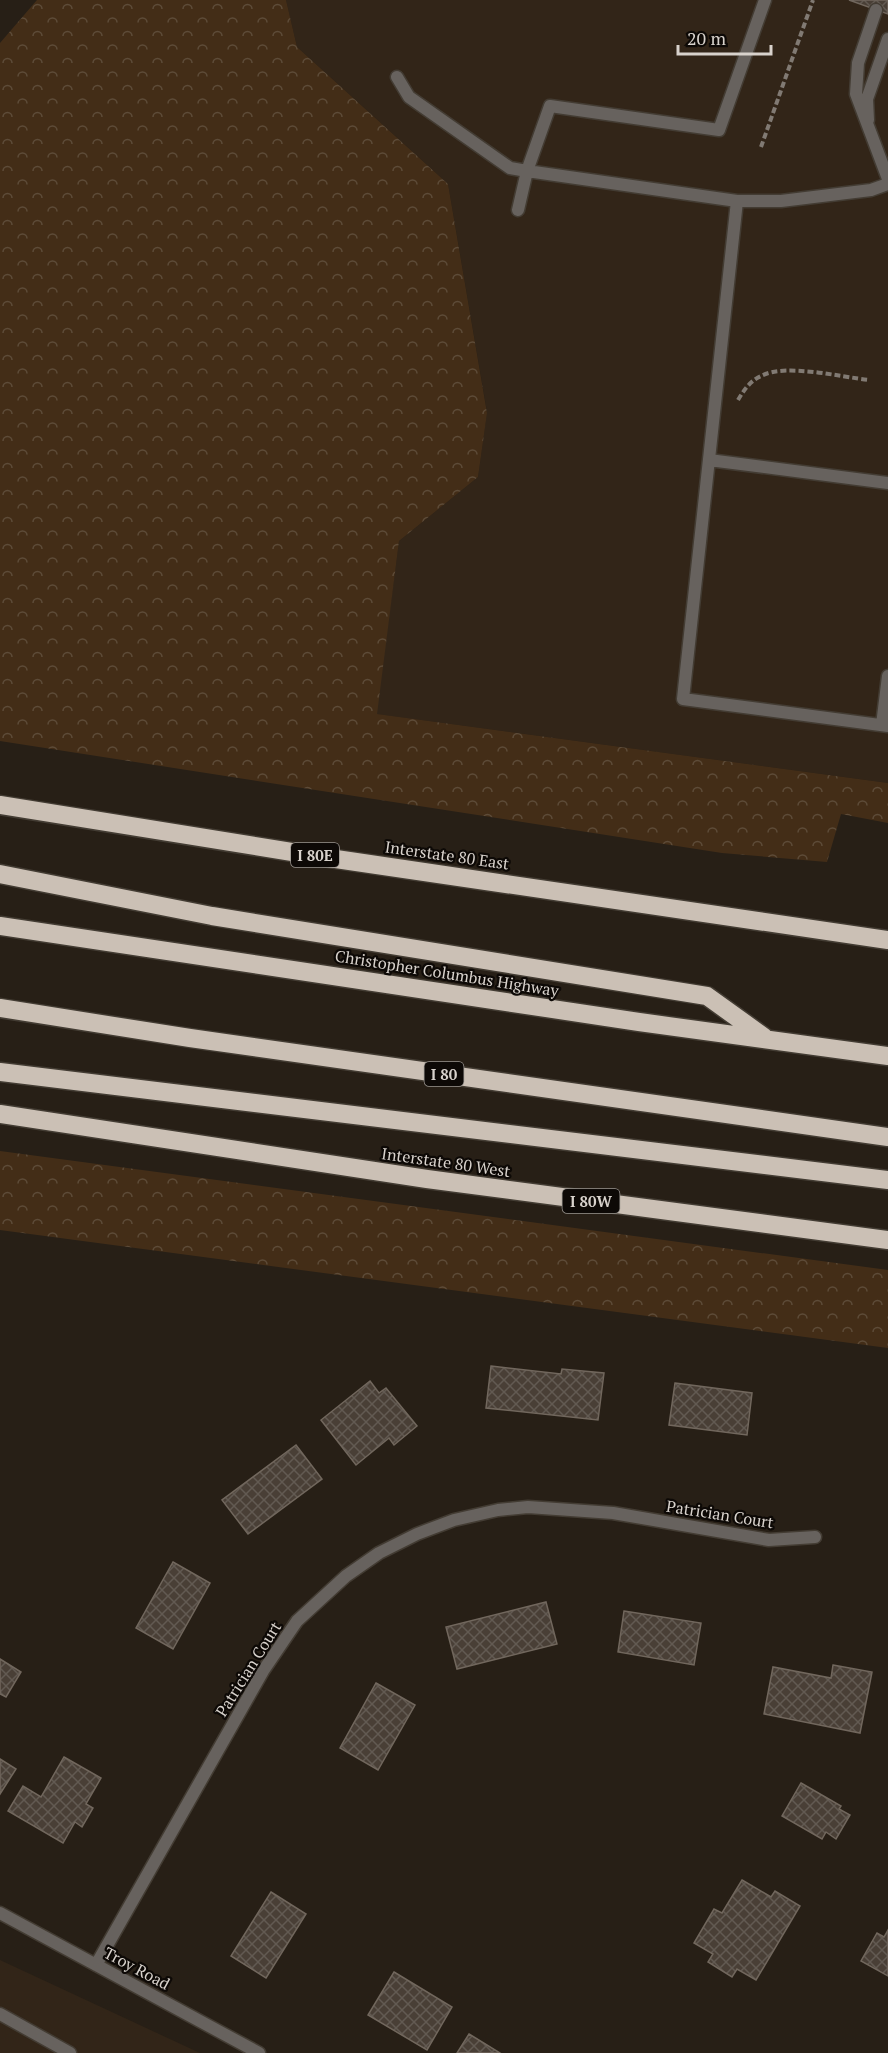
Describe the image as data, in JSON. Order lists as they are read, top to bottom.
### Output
{
  "streets": {
    "highway": [
      "I 80E",
      "Interstate 80 East",
      "Christopher Columbus Highway",
      "I 80",
      "Interstate 80 West",
      "I 80W"
    ],
    "street": ["Patrician Court", "Troy Road"]
  },
  "crossings": [
    ["Patrician Court", "Troy Road"]
  ],
  "scale_bar": "20 m"
}
